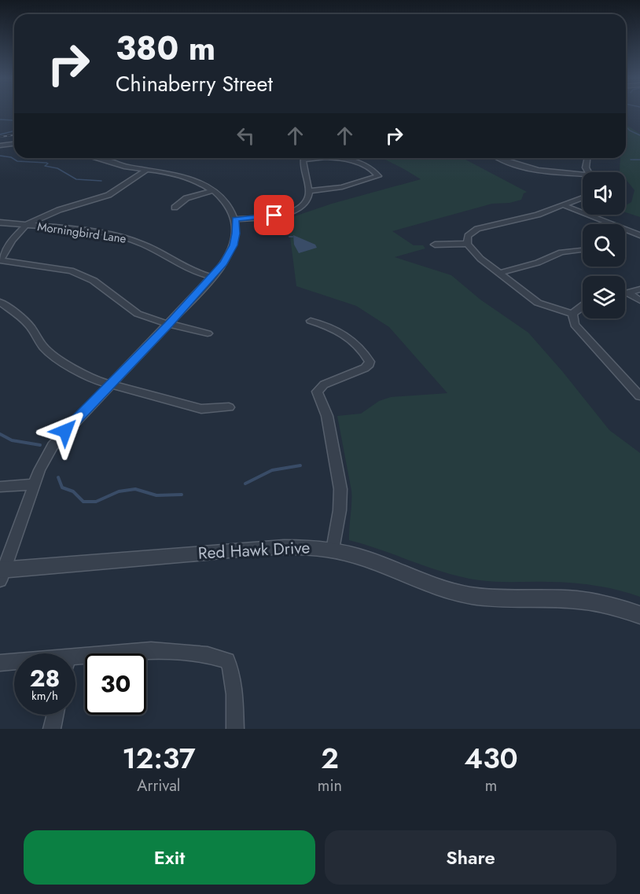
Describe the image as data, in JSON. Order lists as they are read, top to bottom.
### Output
{
  "streets": {
    "street": ["Morningbird Lane", "Red Hawk Drive"]
  },
  "page": {
    "turn": ["380 m", "Chinaberry Street"],
    "speed": "28 km/h",
    "limit": "30",
    "eta": [
      "12:37",
      "Arrival",
      "2",
      "min",
      "430",
      "m"
    ],
    "buttons": ["Exit", "Share"]
  }
}
